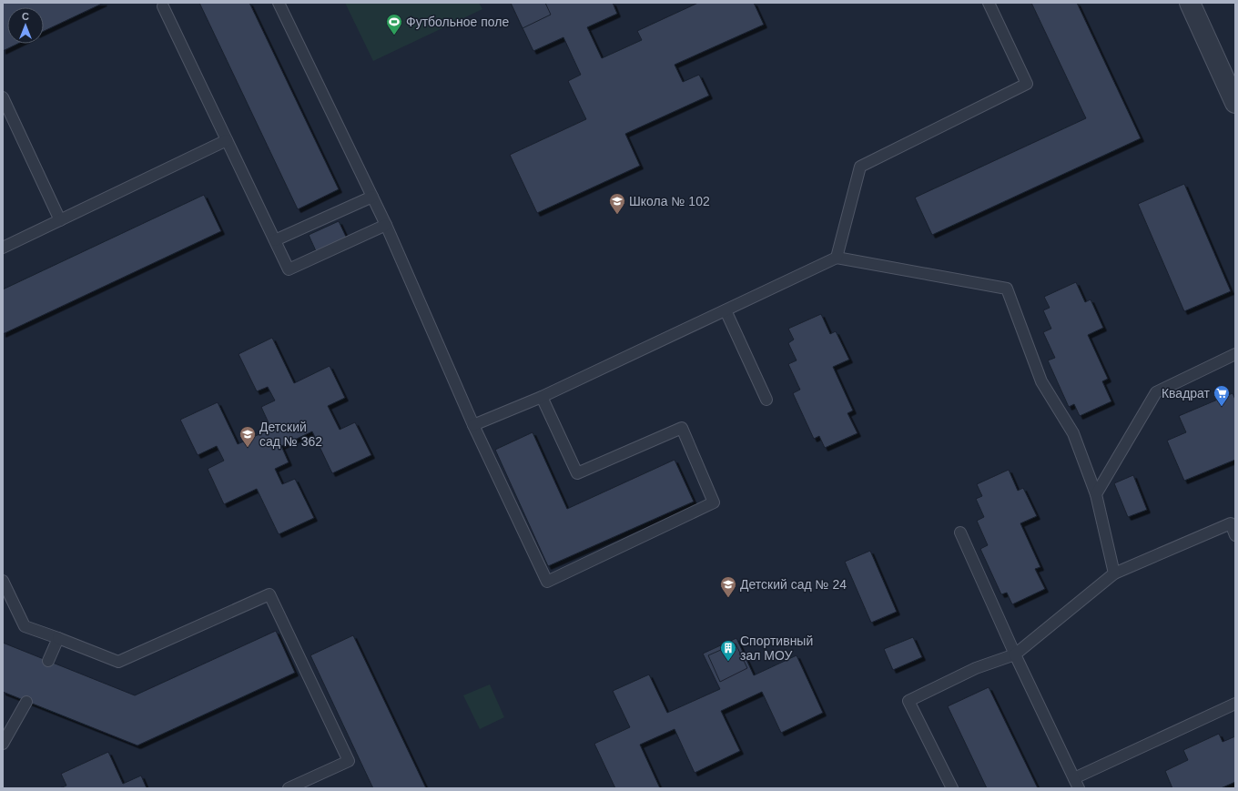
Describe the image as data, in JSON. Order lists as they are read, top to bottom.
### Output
{
  "places": {
    "sports": ["Футбольное поле"],
    "school or university": ["Школа № 102", "Детский сад № 362", "Детский сад № 24"],
    "supermarket": ["Квадрат"],
    "building": ["Спортивный зал МОУ"]
  },
  "north": "top"
}
